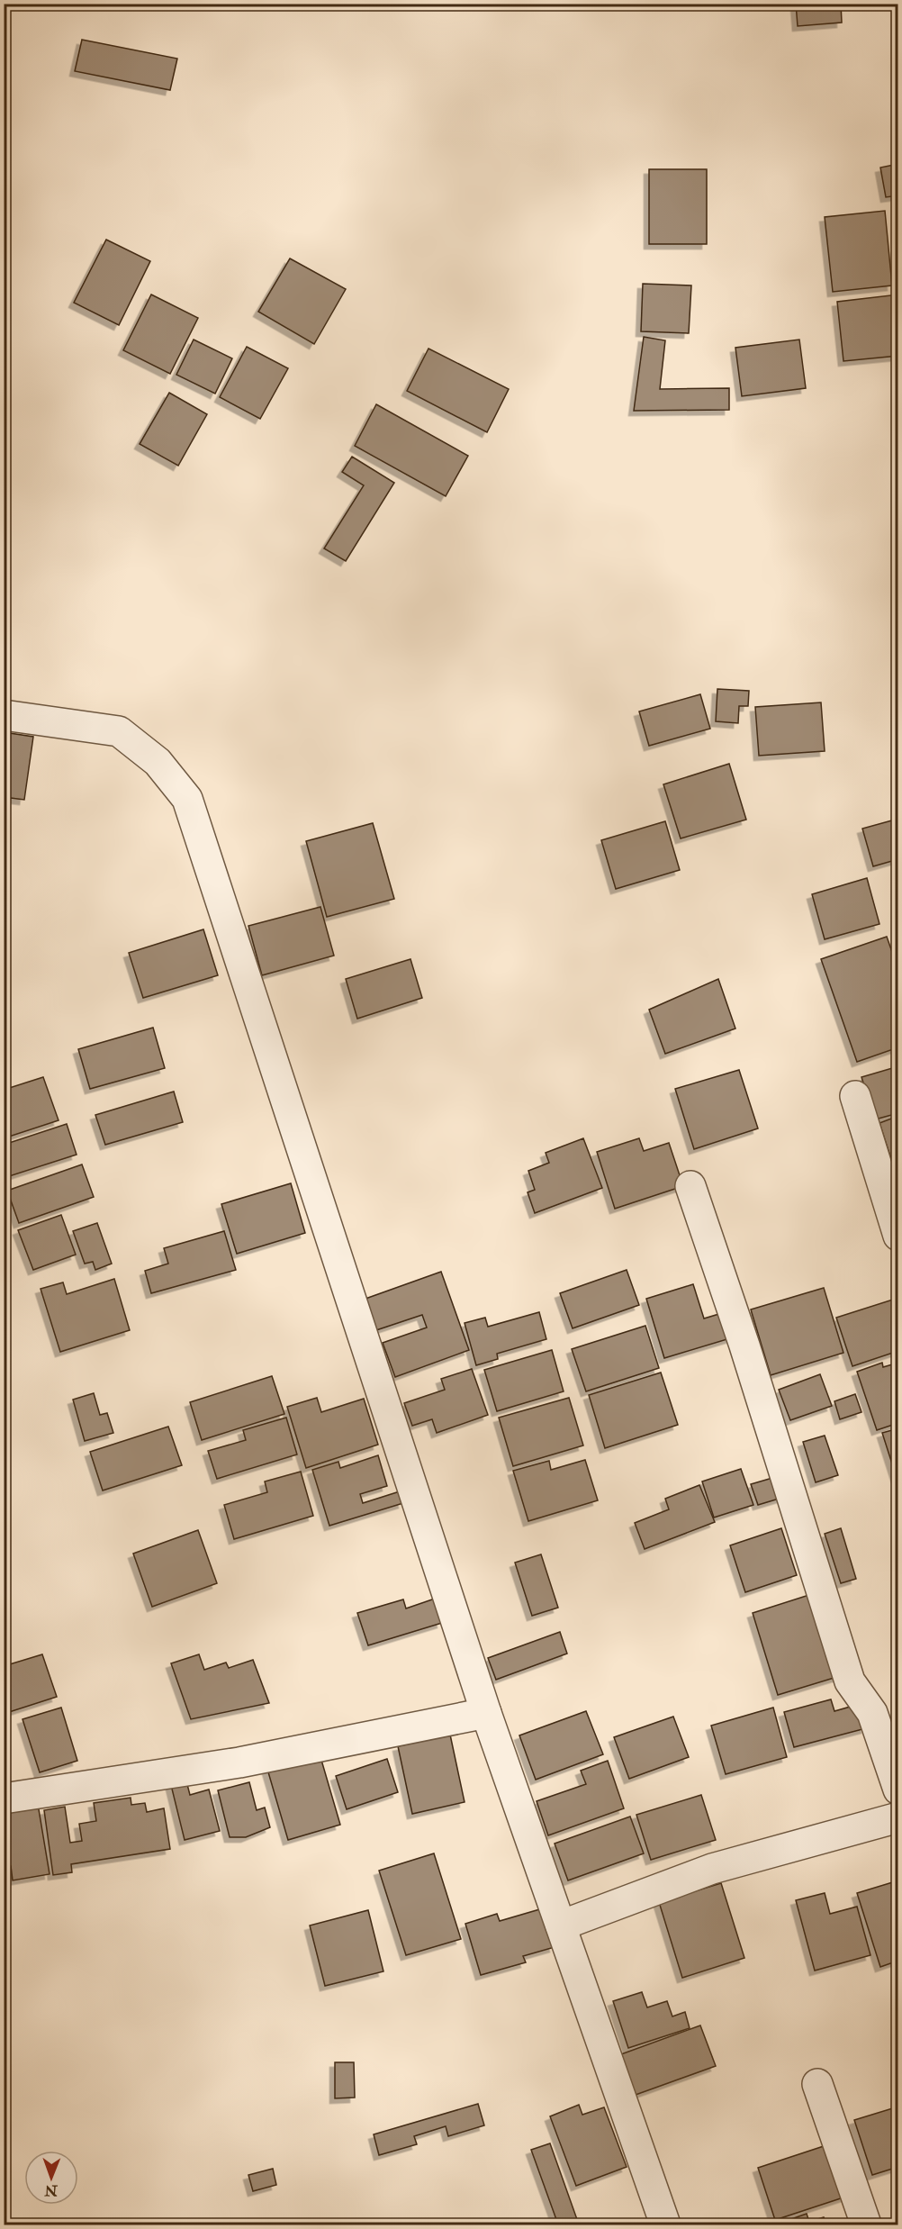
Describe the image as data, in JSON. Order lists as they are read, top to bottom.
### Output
{
  "north": "bottom"
}
